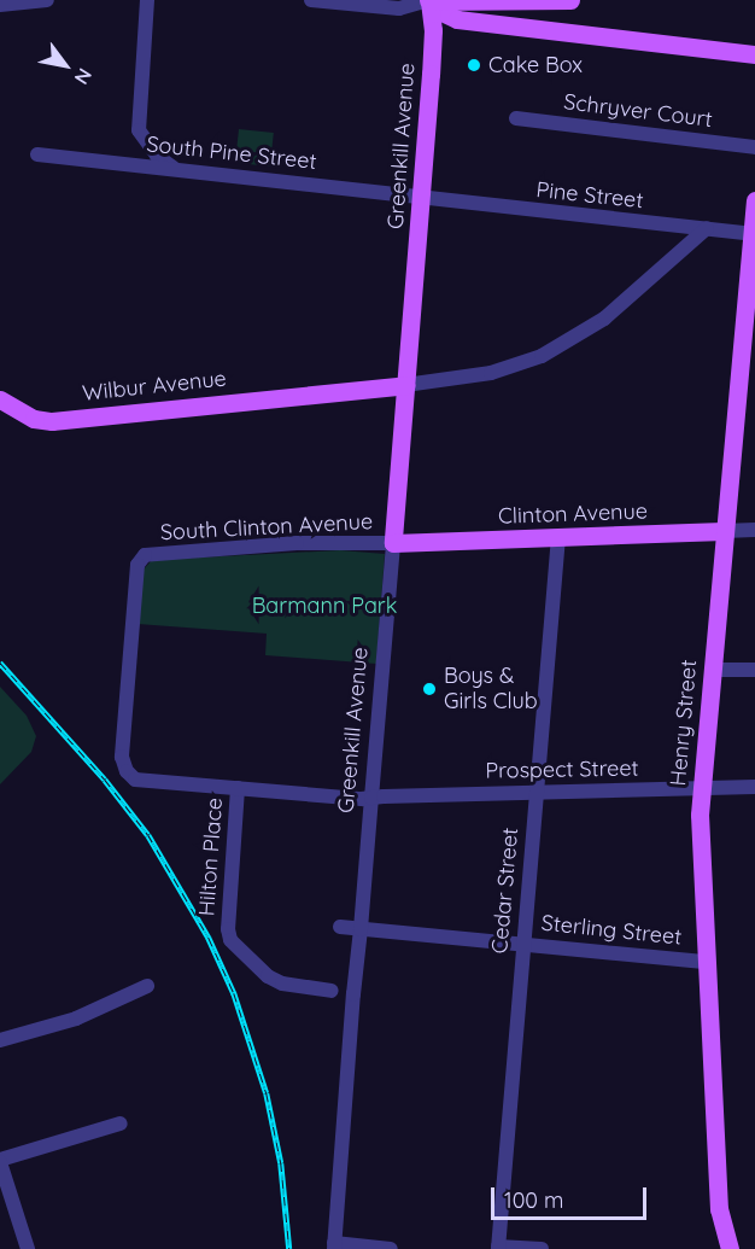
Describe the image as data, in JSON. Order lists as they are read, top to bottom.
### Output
{
  "streets": {
    "main road": [
      "Greenkill Avenue",
      "Wilbur Avenue",
      "Clinton Avenue",
      "Henry Street"
    ],
    "street": [
      "Schryver Court",
      "South Pine Street",
      "Pine Street",
      "South Clinton Avenue",
      "Prospect Street",
      "Hilton Place",
      "Cedar Street",
      "Sterling Street"
    ]
  },
  "crossings": [
    ["Greenkill Avenue", "South Pine Street"],
    ["Greenkill Avenue", "Pine Street"],
    ["Greenkill Avenue", "Wilbur Avenue"],
    ["Greenkill Avenue", "Clinton Avenue"],
    ["Greenkill Avenue", "South Clinton Avenue"],
    ["Greenkill Avenue", "Prospect Street"],
    ["Greenkill Avenue", "Sterling Street"],
    ["South Pine Street", "Pine Street"],
    ["Pine Street", "Henry Street"],
    ["Clinton Avenue", "South Clinton Avenue"],
    ["Clinton Avenue", "Henry Street"],
    ["Clinton Avenue", "Cedar Street"],
    ["South Clinton Avenue", "Prospect Street"],
    ["Henry Street", "Prospect Street"],
    ["Henry Street", "Sterling Street"],
    ["Prospect Street", "Hilton Place"],
    ["Prospect Street", "Cedar Street"],
    ["Cedar Street", "Sterling Street"]
  ],
  "parks": ["Barmann Park"],
  "places": ["Cake Box", "Boys & Girls Club"],
  "scale_bar": "100 m",
  "north": "bottom right"
}
